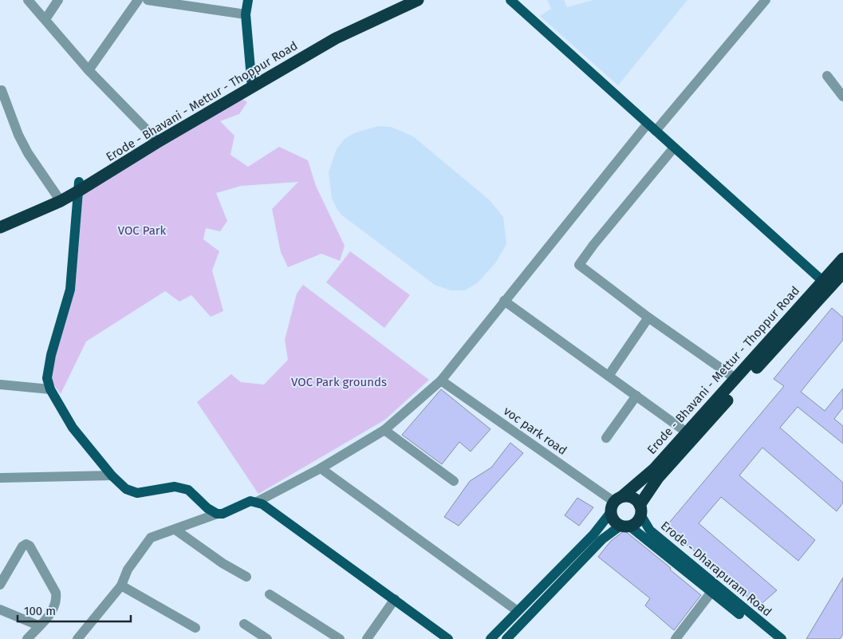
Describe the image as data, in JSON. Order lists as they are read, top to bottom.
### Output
{
  "streets": {
    "highway": ["Erode - Bhavani - Mettur - Thoppur Road"],
    "main road": ["Erode - Dharapuram Road"],
    "street": ["voc park road"]
  },
  "crossings": [
    ["Erode - Bhavani - Mettur - Thoppur Road", "voc park road"],
    ["Erode - Bhavani - Mettur - Thoppur Road", "Erode - Dharapuram Road"],
    ["voc park road", "Erode - Dharapuram Road"]
  ],
  "parks": ["VOC Park", "VOC Park grounds"],
  "scale_bar": "100 m"
}
